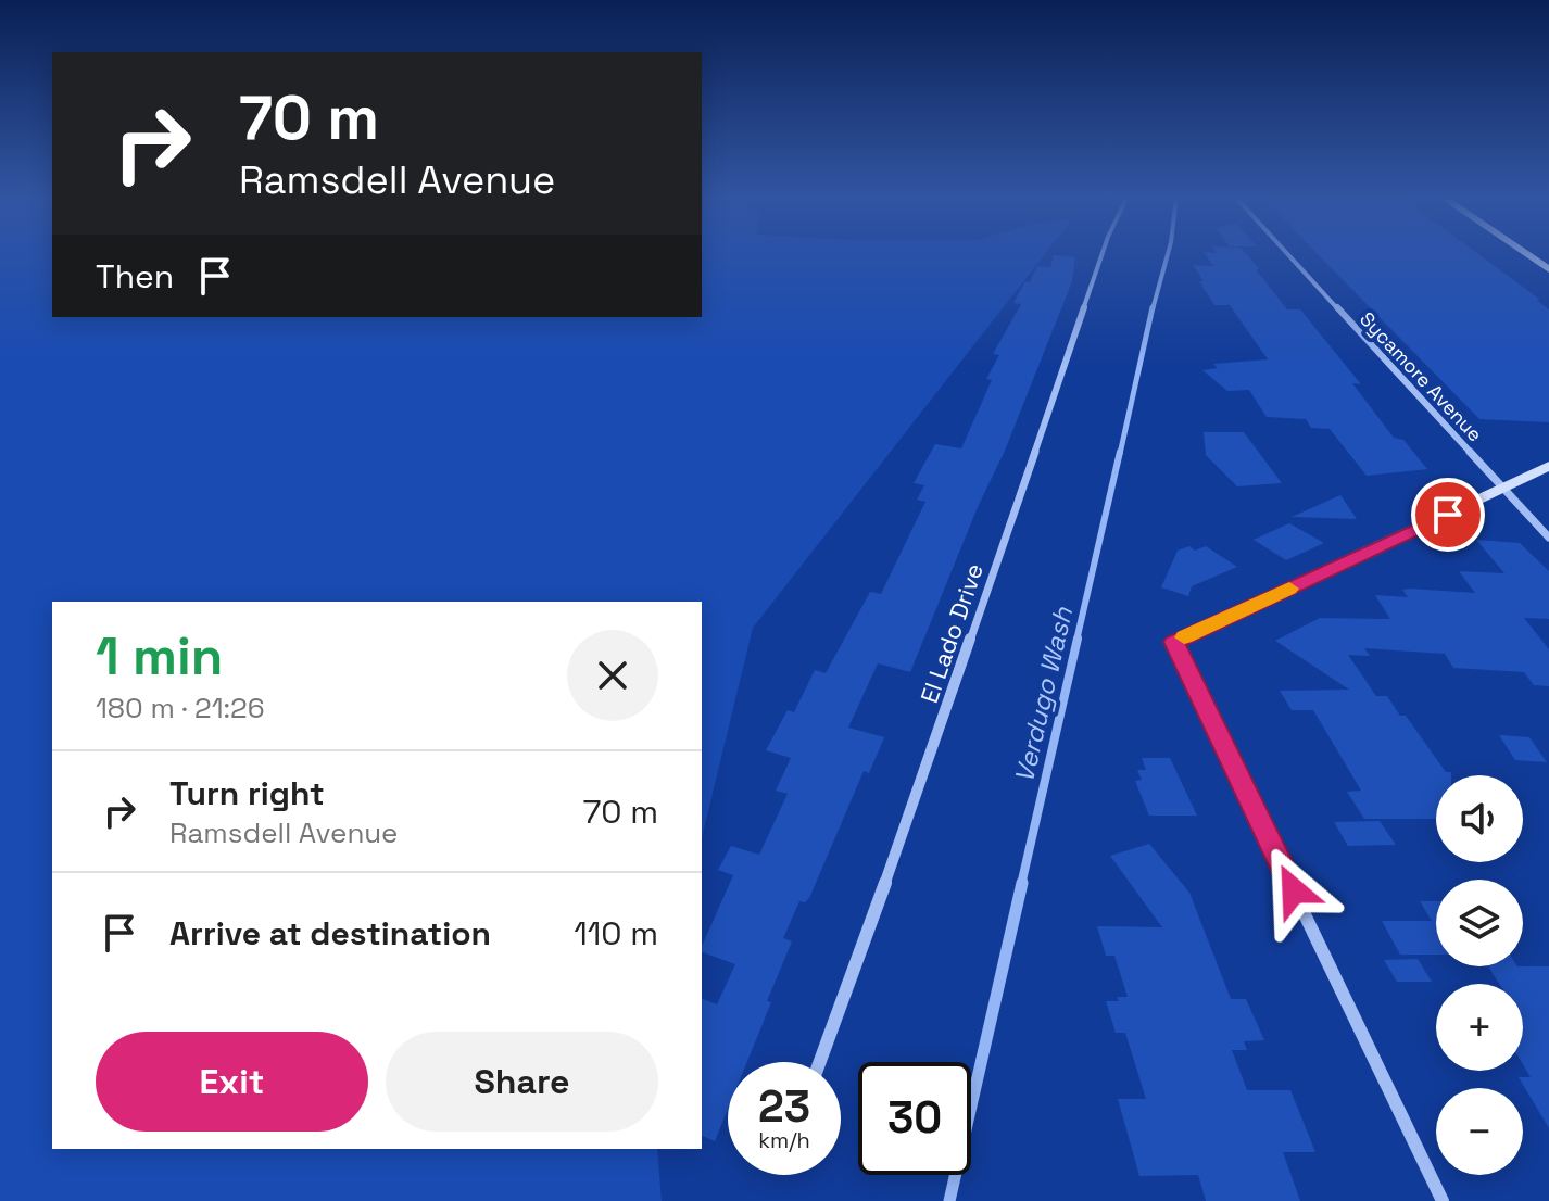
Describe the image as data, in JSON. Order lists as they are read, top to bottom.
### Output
{
  "streets": {
    "street": ["Sycamore Avenue", "El Lado Drive"]
  },
  "water": ["Verdugo Wash"],
  "page": {
    "turn": ["70 m", "Ramsdell Avenue"],
    "then": "Then",
    "heading": ["1 min", "180 m · 21:26"],
    "list": [
      {
        "name": "Turn right",
        "note": "Ramsdell Avenue",
        "value": "70 m"
      },
      {
        "name": "Arrive at destination",
        "value": "110 m"
      }
    ],
    "map_buttons": ["+", "−"],
    "buttons": ["Exit", "Share"],
    "speed": "23 km/h",
    "limit": "30"
  }
}
